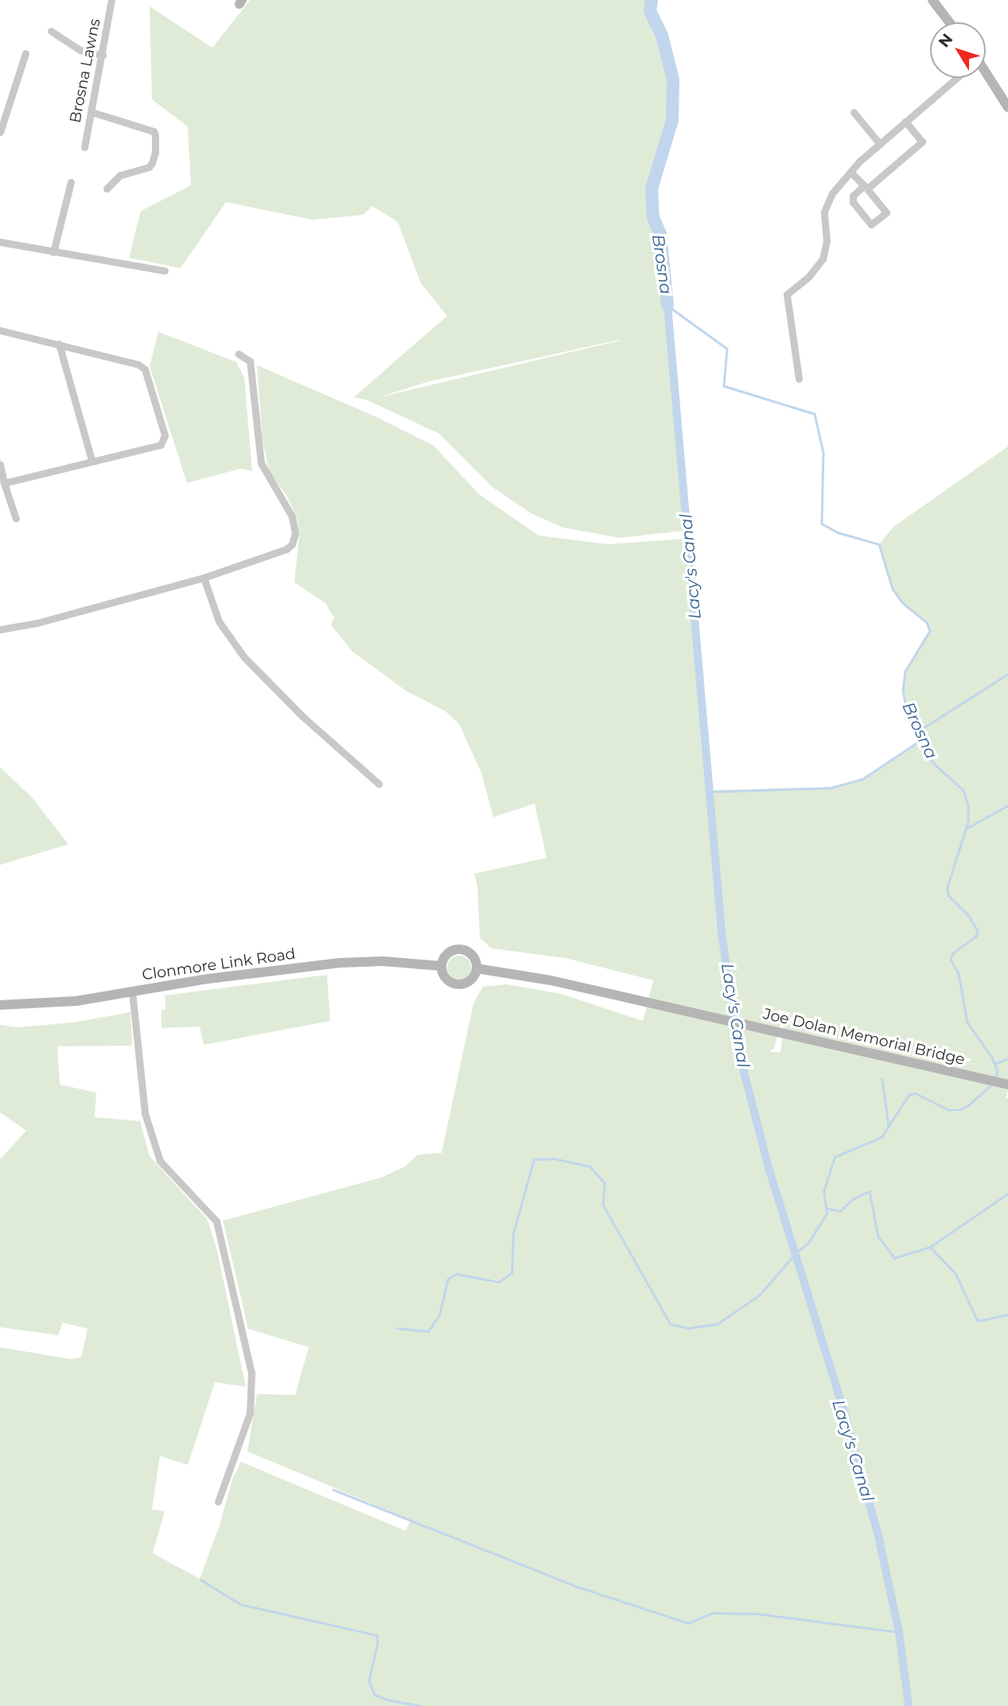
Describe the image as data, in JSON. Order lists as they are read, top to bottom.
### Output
{
  "streets": {
    "main road": ["Clonmore Link Road", "Joe Dolan Memorial Bridge"],
    "street": ["Brosna Lawns"]
  },
  "crossings": [
    ["Clonmore Link Road", "Joe Dolan Memorial Bridge"]
  ],
  "water": ["Brosna", "Lacy's Canal"],
  "north": "top left"
}
